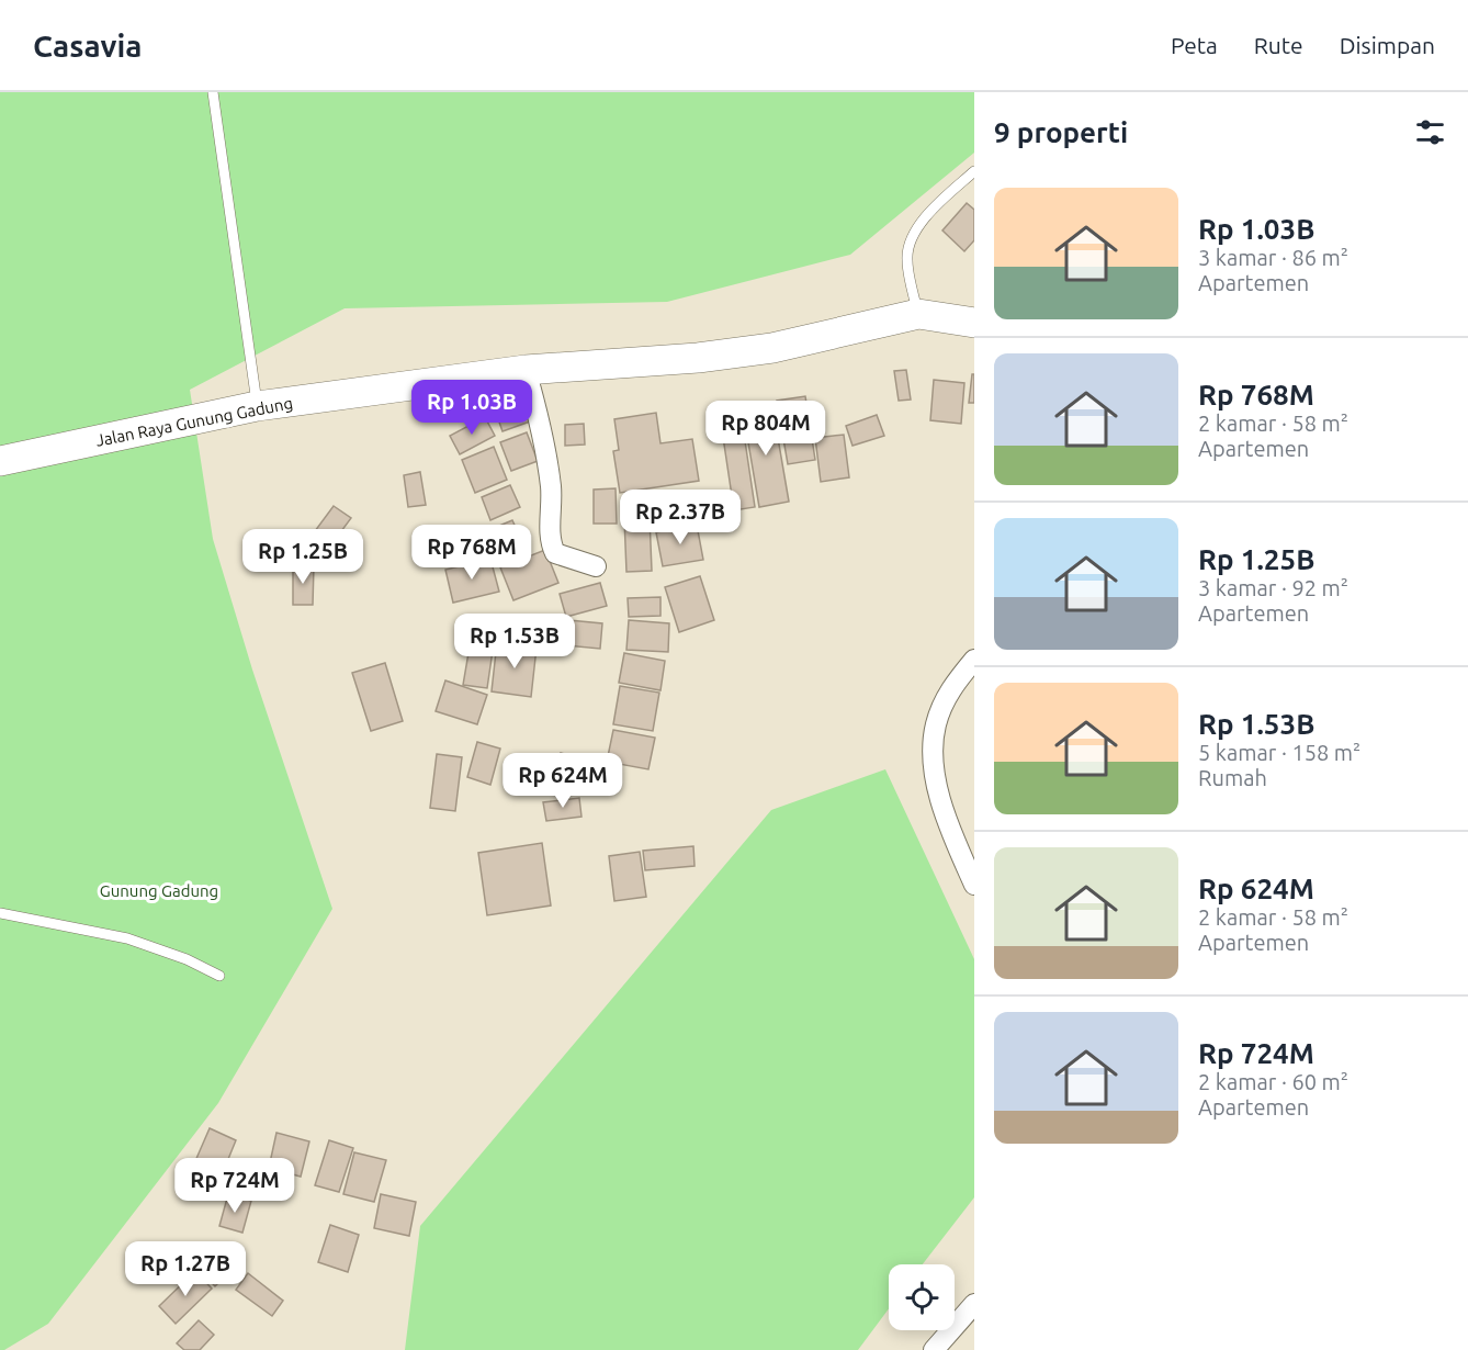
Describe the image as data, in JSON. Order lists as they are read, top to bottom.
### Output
{
  "streets": {
    "street": ["Jalan Raya Gunung Gadung"]
  },
  "parks": ["Gunung Gadung"],
  "page": {
    "header": "Casavia",
    "nav": ["Peta", "Rute", "Disimpan"],
    "heading": "9 properti",
    "list": [
      {
        "name": "Rp 1.03B",
        "note": "3 kamar · 86 m² · Apartemen"
      },
      {
        "name": "Rp 768M",
        "note": "2 kamar · 58 m² · Apartemen"
      },
      {
        "name": "Rp 1.25B",
        "note": "3 kamar · 92 m² · Apartemen"
      },
      {
        "name": "Rp 1.53B",
        "note": "5 kamar · 158 m² · Rumah"
      },
      {
        "name": "Rp 624M",
        "note": "2 kamar · 58 m² · Apartemen"
      },
      {
        "name": "Rp 724M",
        "note": "2 kamar · 60 m² · Apartemen"
      }
    ],
    "price": [
      "Rp 1.03B",
      "Rp 804M",
      "Rp 2.37B",
      "Rp 768M",
      "Rp 1.25B",
      "Rp 1.53B",
      "Rp 624M",
      "Rp 724M",
      "Rp 1.27B"
    ]
  }
}
